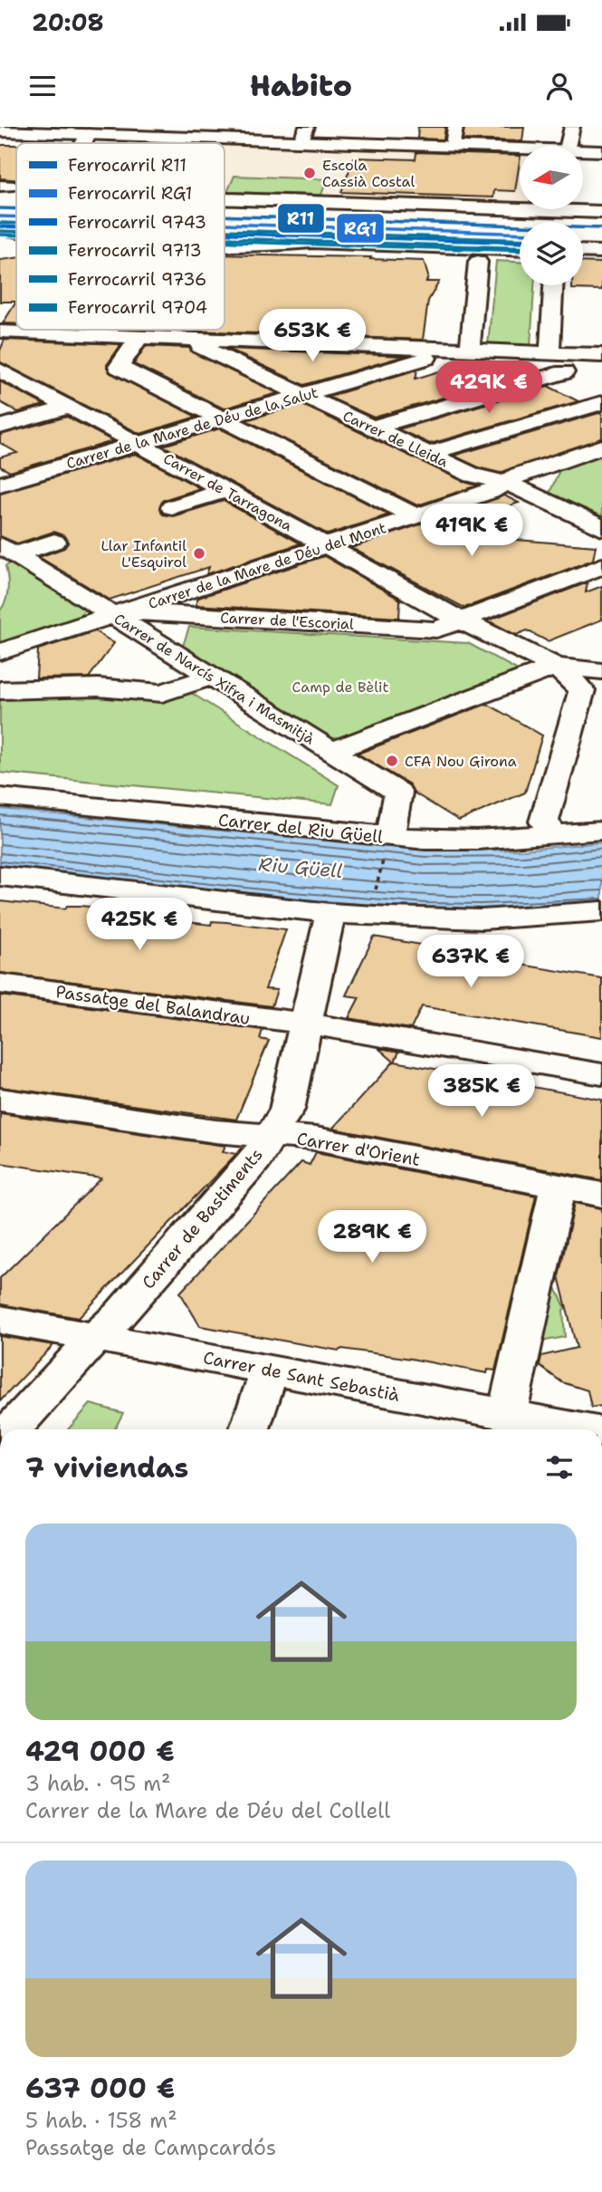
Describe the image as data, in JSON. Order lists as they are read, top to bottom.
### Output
{
  "streets": {
    "street": [
      "Carrer de la Mare de Déu de la Salut",
      "Carrer de Lleida",
      "Carrer de Tarragona",
      "Carrer de la Mare de Déu del Mont",
      "Carrer de l'Escorial",
      "Carrer de Narcís Xifra i Masmitjà",
      "Carrer del Riu Güell",
      "Passatge del Balandrau",
      "Carrer d'Orient",
      "Carrer de Bastiments",
      "Carrer de Sant Sebastià"
    ]
  },
  "crossings": [
    ["Carrer de la Mare de Déu de la Salut", "Carrer de Lleida"],
    ["Carrer de la Mare de Déu de la Salut", "Carrer de Tarragona"],
    ["Carrer de Lleida", "Carrer de la Mare de Déu del Mont"],
    ["Carrer de Tarragona", "Carrer de la Mare de Déu del Mont"],
    ["Carrer de Tarragona", "Carrer de l'Escorial"],
    ["Carrer de Tarragona", "Carrer del Riu Güell"],
    ["Carrer de la Mare de Déu del Mont", "Carrer de l'Escorial"],
    ["Carrer de la Mare de Déu del Mont", "Carrer de Narcís Xifra i Masmitjà"],
    ["Carrer de l'Escorial", "Carrer de Narcís Xifra i Masmitjà"],
    ["Passatge del Balandrau", "Carrer de Bastiments"],
    ["Carrer d'Orient", "Carrer de Bastiments"],
    ["Carrer de Bastiments", "Carrer de Sant Sebastià"]
  ],
  "water": ["Riu Güell"],
  "parks": ["Camp de Bèlit"],
  "places": ["Escola Cassià Costal", "Llar Infantil L'Esquirol", "CFA Nou Girona"],
  "lines": [
    "rail line R11",
    "rail line RG1",
    "rail line 9736",
    "rail line 9743",
    "rail line 9704",
    "rail line 9713"
  ],
  "legend": [
    "Ferrocarril R11",
    "Ferrocarril RG1",
    "Ferrocarril 9743",
    "Ferrocarril 9713",
    "Ferrocarril 9736",
    "Ferrocarril 9704"
  ],
  "north": "left",
  "page": {
    "status": "20:08",
    "header": "Habito",
    "price": [
      "653K €",
      "429K €",
      "419K €",
      "425K €",
      "637K €",
      "385K €",
      "289K €"
    ],
    "heading": "7 viviendas",
    "list": [
      {
        "name": "429 000 €",
        "note": "3 hab. · 95 m² · Carrer de la Mare de Déu del Collell"
      },
      {
        "name": "637 000 €",
        "note": "5 hab. · 158 m² · Passatge de Campcardós"
      }
    ]
  }
}
